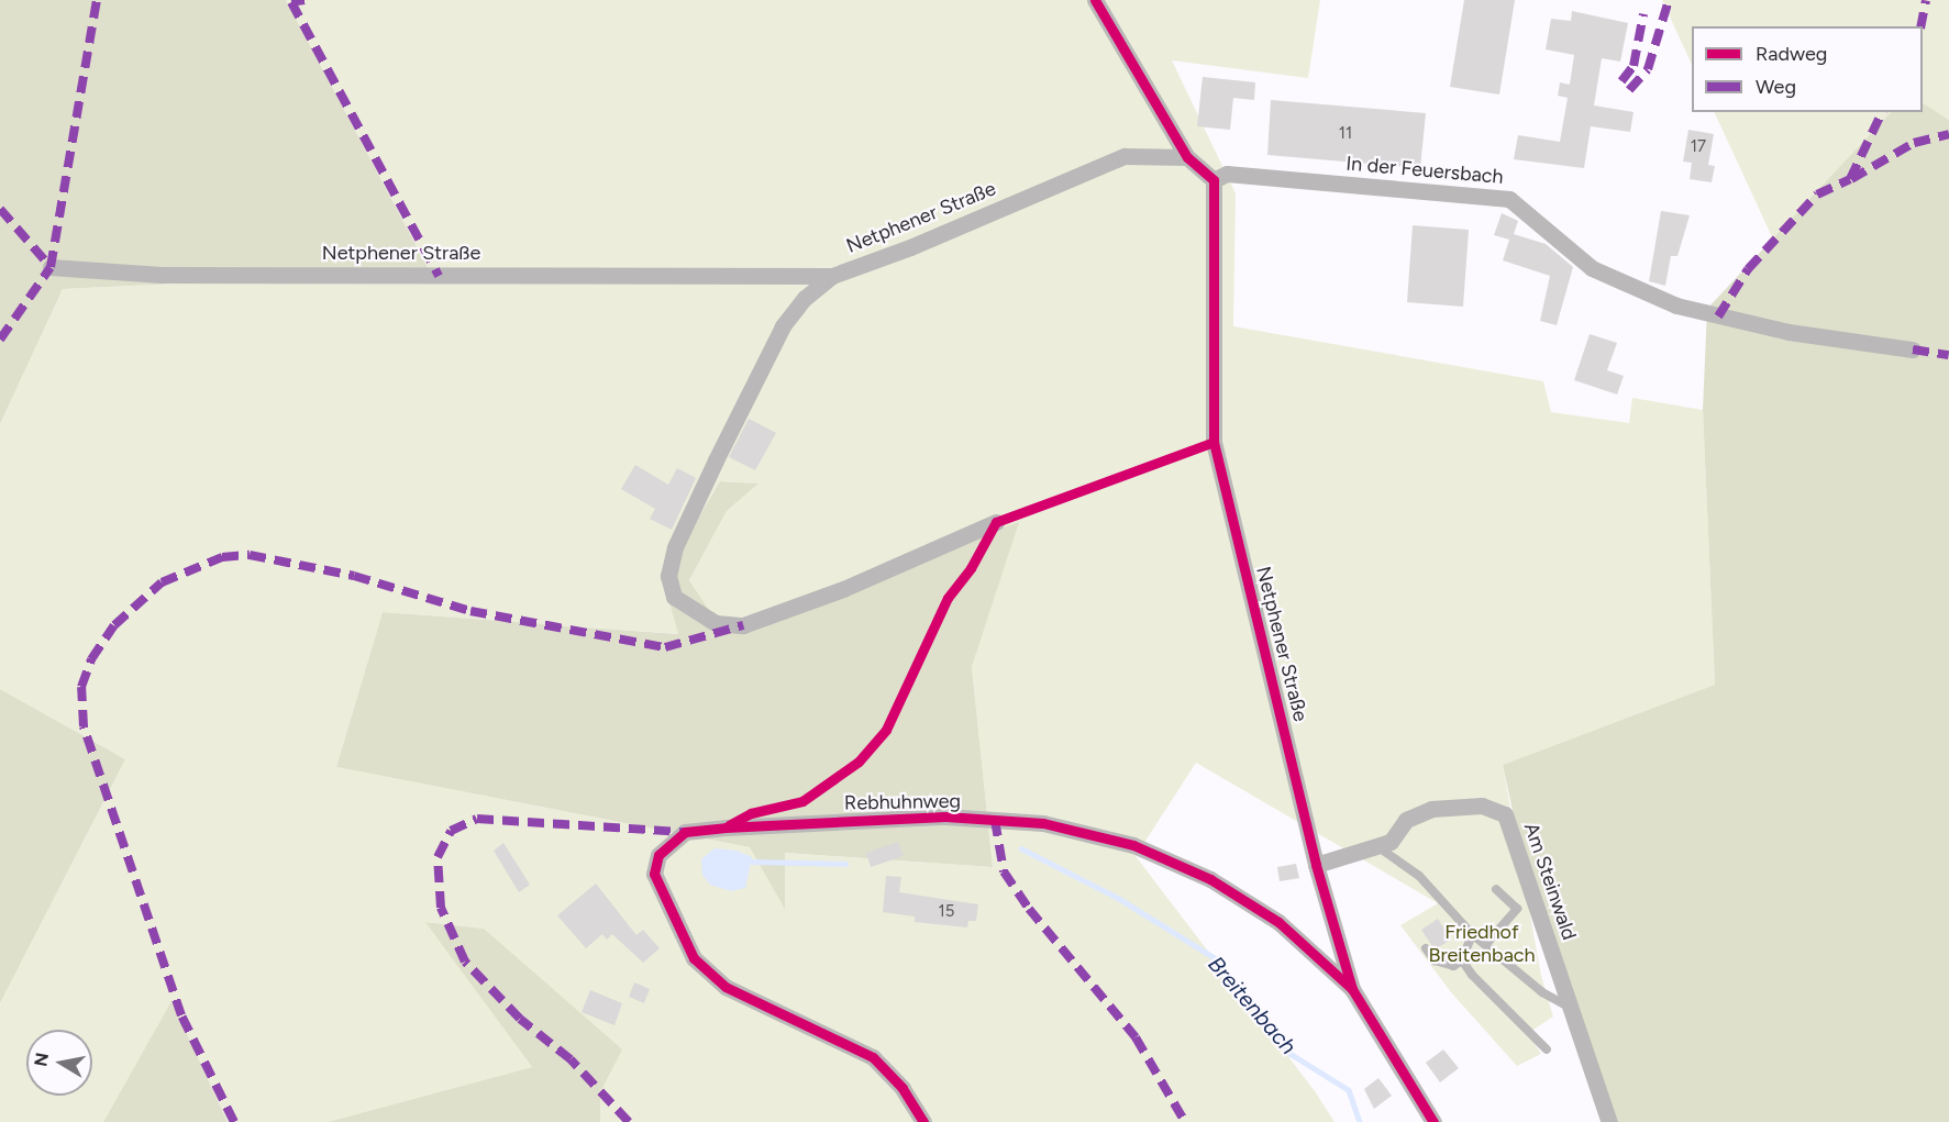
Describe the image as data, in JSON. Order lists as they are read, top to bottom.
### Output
{
  "streets": {
    "street": [
      "In der Feuersbach",
      "Netphener Straße",
      "Rebhuhnweg",
      "Am Steinwald"
    ]
  },
  "crossings": [
    ["In der Feuersbach", "Netphener Straße"],
    ["Netphener Straße", "Rebhuhnweg"],
    ["Netphener Straße", "Am Steinwald"]
  ],
  "water": ["Breitenbach"],
  "parks": ["Friedhof Breitenbach"],
  "house_numbers": ["11", "17", "15"],
  "legend": ["Radweg", "Weg"],
  "north": "left"
}
